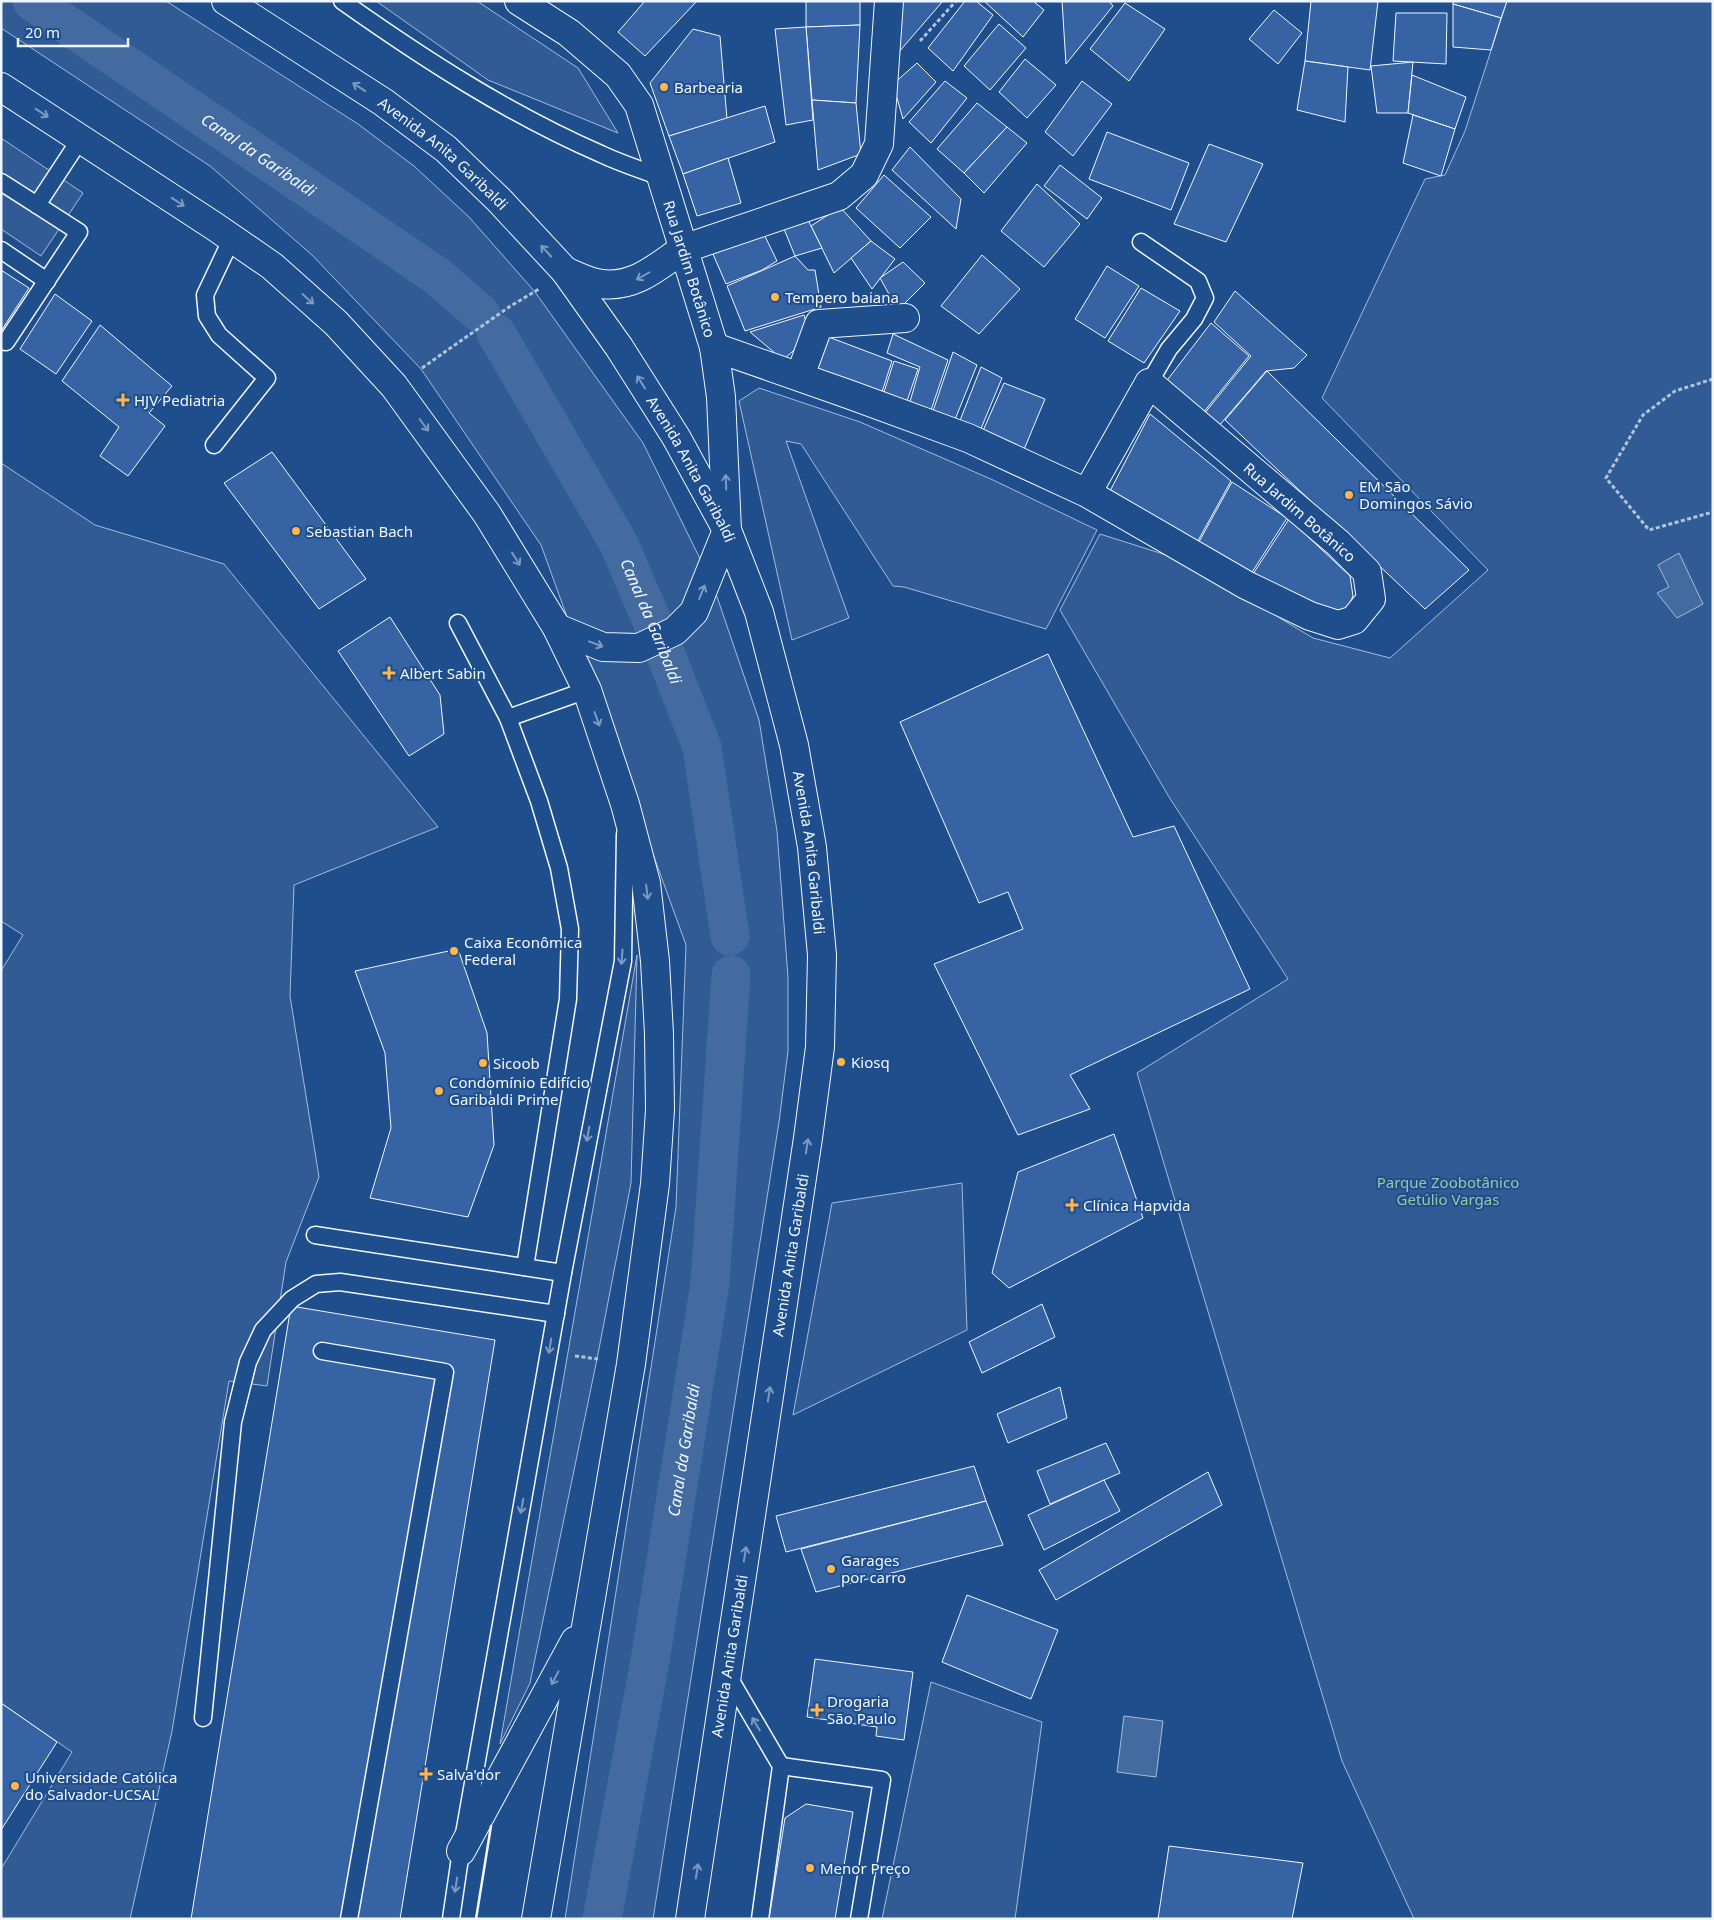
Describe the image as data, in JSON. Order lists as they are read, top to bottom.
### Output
{
  "streets": {
    "main road": ["Avenida Anita Garibaldi", "Rua Jardim Botânico"]
  },
  "water": ["Canal da Garibaldi"],
  "parks": ["Parque Zoobotânico Getúlio Vargas"],
  "places": {
    "other": [
      "Barbearia",
      "Tempero baiana",
      "EM São Domingos Sávio",
      "Sebastian Bach",
      "Caixa Econômica Federal",
      "Kiosq",
      "Sicoob",
      "Condomínio Edifício Garibaldi Prime",
      "Garages por carro",
      "Universidade Católica do Salvador-UCSAL",
      "Menor Preço"
    ],
    "health": [
      "HJV Pediatria",
      "Albert Sabin",
      "Clínica Hapvida",
      "Drogaria São Paulo",
      "Salva'dor"
    ]
  },
  "scale_bar": "20 m"
}
